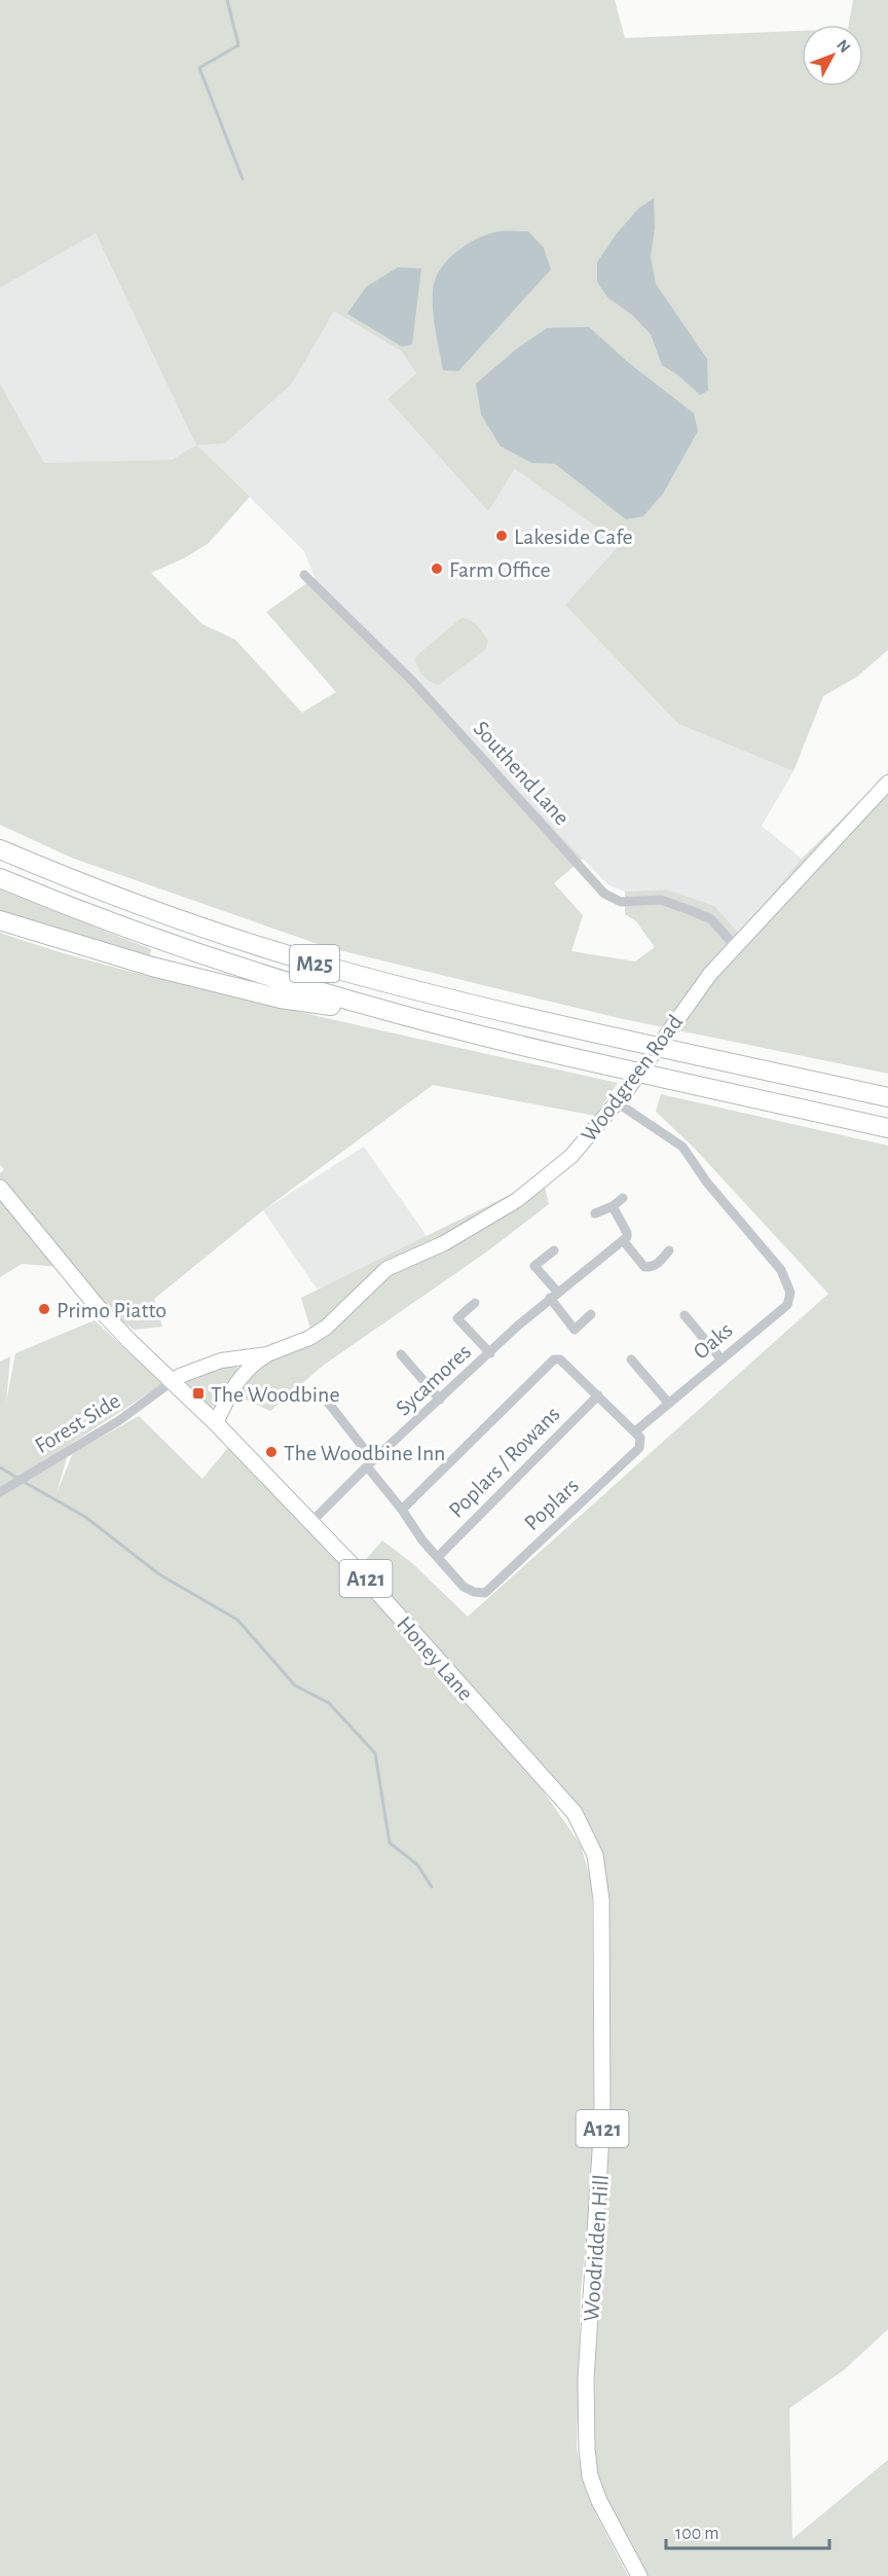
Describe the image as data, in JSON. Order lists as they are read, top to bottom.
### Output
{
  "streets": {
    "highway": ["M25"],
    "main road": ["A121", "Honey Lane", "Woodridden Hill"],
    "street": [
      "Southend Lane",
      "Woodgreen Road",
      "Oaks",
      "Sycamores",
      "Forest Side",
      "Poplars / Rowans",
      "Poplars"
    ]
  },
  "crossings": [
    ["Southend Lane", "Woodgreen Road"],
    ["Woodgreen Road", "Oaks"],
    ["Woodgreen Road", "Forest Side"],
    ["Woodgreen Road", "Honey Lane"],
    ["Oaks", "Poplars"],
    ["Sycamores", "Honey Lane"],
    ["Forest Side", "Honey Lane"],
    ["Poplars / Rowans", "Poplars"],
    ["Honey Lane", "Woodridden Hill"]
  ],
  "places": {
    "other": [
      "Lakeside Cafe",
      "Farm Office",
      "Primo Piatto",
      "The Woodbine Inn"
    ],
    "transit": ["The Woodbine"]
  },
  "scale_bar": "100 m",
  "north": "top right"
}
